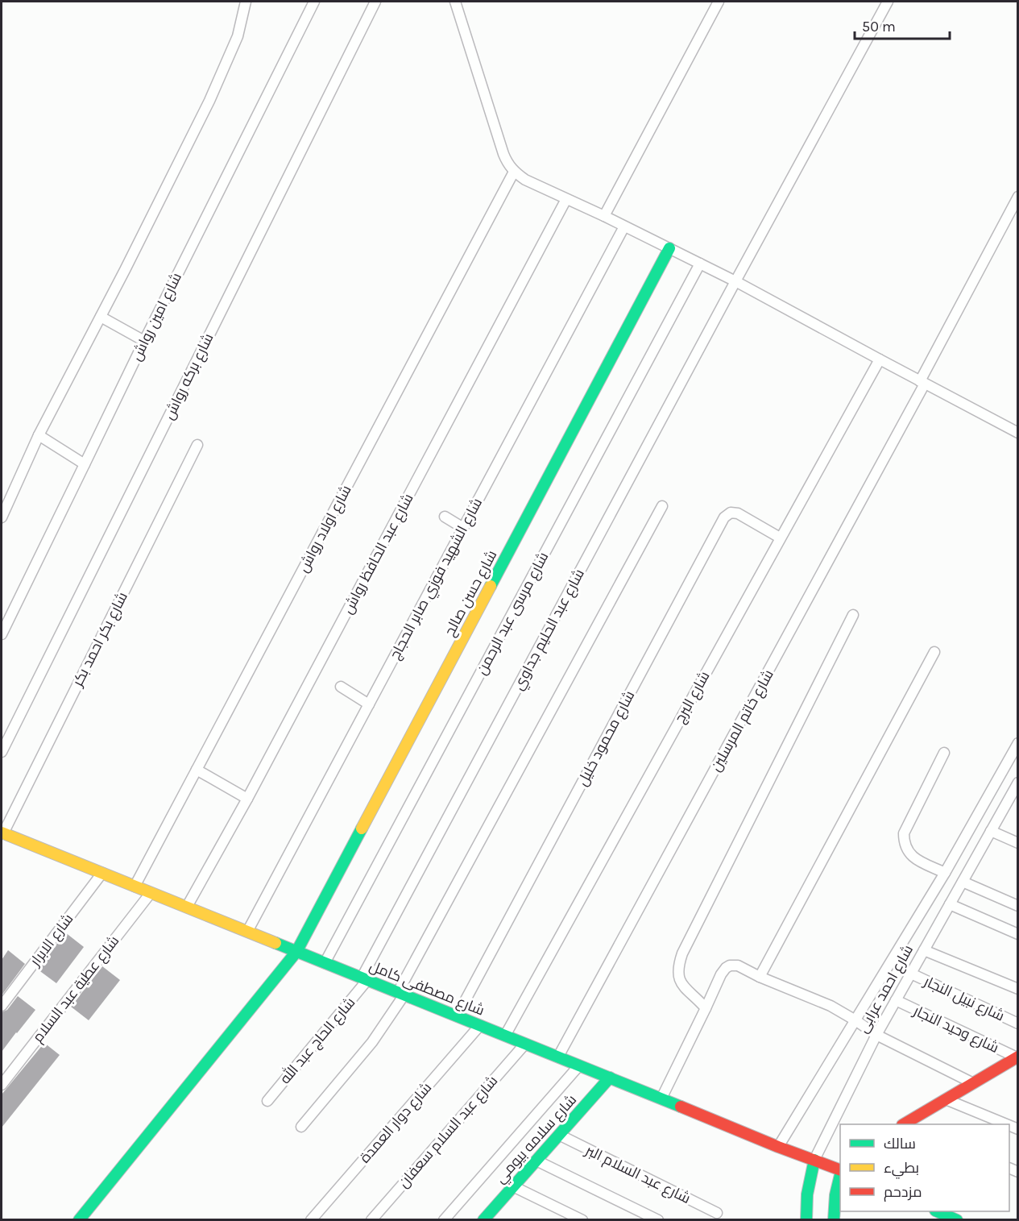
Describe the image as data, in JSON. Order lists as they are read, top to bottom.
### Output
{
  "streets": {
    "street": [
      "شارع امين رواش",
      "شارع بركه رواش",
      "شارع اولاد رواش",
      "شارع عبد الحافظ رواش",
      "شارع الشهيد فوزي صابر الحجاج",
      "شارع حسن صالح",
      "شارع مرسى عبد الرحمن",
      "شارع عبد الحليم جداوي",
      "شارع بكر احمد بكر",
      "شارع البرج",
      "شارع خاتم المرسلين",
      "شارع محمود خليل",
      "شارع الابرار",
      "شارع مصطفى كامل",
      "شارع عطية عبد السلام",
      "شارع احمد عرابى",
      "شارع نبيل النجار",
      "شارع وحيد النجار",
      "شارع الحاج عبد الله",
      "شارع دوار العمدة",
      "شارع عبد السلام سعفان",
      "شارع سلامه بيومي",
      "شارع عبد السلام البر"
    ]
  },
  "crossings": [
    ["شارع اولاد رواش", "شارع مصطفى كامل"],
    ["شارع عبد الحافظ رواش", "شارع مصطفى كامل"],
    ["شارع الشهيد فوزي صابر الحجاج", "شارع مصطفى كامل"],
    ["شارع حسن صالح", "شارع مصطفى كامل"],
    ["شارع مرسى عبد الرحمن", "شارع مصطفى كامل"],
    ["شارع عبد الحليم جداوي", "شارع مصطفى كامل"],
    ["شارع عبد الحليم جداوي", "شارع الحاج عبد الله"],
    ["شارع بكر احمد بكر", "شارع مصطفى كامل"],
    ["شارع البرج", "شارع محمود خليل"],
    ["شارع البرج", "شارع مصطفى كامل"],
    ["شارع خاتم المرسلين", "شارع مصطفى كامل"],
    ["شارع محمود خليل", "شارع مصطفى كامل"],
    ["شارع الابرار", "شارع مصطفى كامل"],
    ["شارع مصطفى كامل", "شارع عطية عبد السلام"],
    ["شارع مصطفى كامل", "شارع احمد عرابى"],
    ["شارع مصطفى كامل", "شارع الحاج عبد الله"],
    ["شارع مصطفى كامل", "شارع دوار العمدة"],
    ["شارع مصطفى كامل", "شارع عبد السلام سعفان"],
    ["شارع مصطفى كامل", "شارع سلامه بيومي"],
    ["شارع احمد عرابى", "شارع نبيل النجار"],
    ["شارع احمد عرابى", "شارع وحيد النجار"],
    ["شارع سلامه بيومي", "شارع عبد السلام البر"]
  ],
  "legend": ["سالك", "بطيء", "مزدحم"],
  "scale_bar": "50 m"
}
